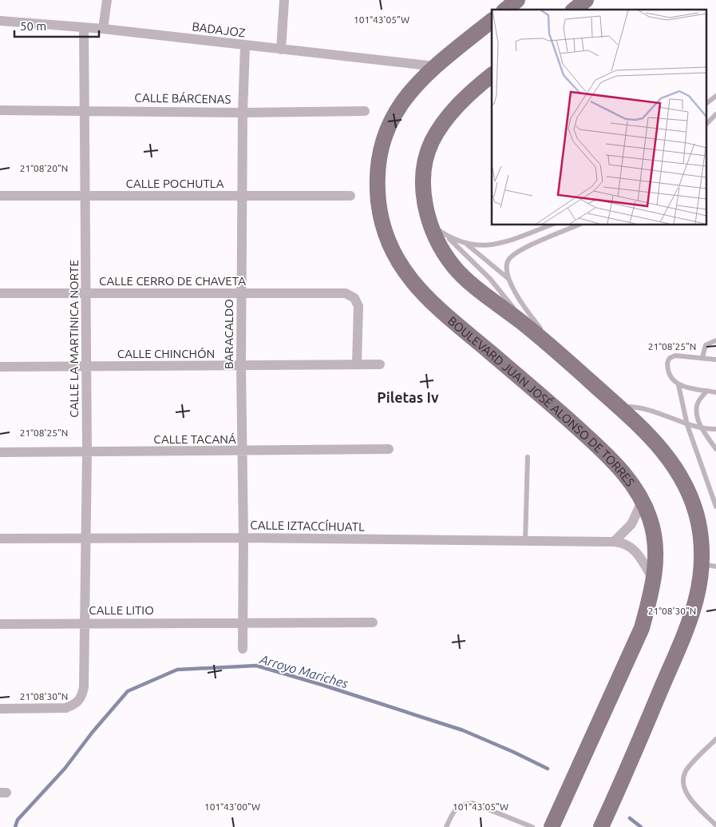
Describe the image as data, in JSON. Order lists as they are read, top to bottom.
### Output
{
  "streets": {
    "main road": ["BOULEVARD JUAN JOSÉ ALONSO DE TORRES"],
    "street": [
      "BADAJOZ",
      "CALLE BÁRCENAS",
      "CALLE POCHUTLA",
      "CALLE CERRO DE CHAVETA",
      "BARACALDO",
      "CALLE LA MARTINICA NORTE",
      "CALLE CHINCHÓN",
      "CALLE TACANÁ",
      "CALLE IZTACCÍHUATL",
      "CALLE LITIO"
    ]
  },
  "crossings": [
    ["BADAJOZ", "BARACALDO"],
    ["BADAJOZ", "CALLE LA MARTINICA NORTE"],
    ["BADAJOZ", "BOULEVARD JUAN JOSÉ ALONSO DE TORRES"],
    ["CALLE BÁRCENAS", "BARACALDO"],
    ["CALLE BÁRCENAS", "CALLE LA MARTINICA NORTE"],
    ["CALLE POCHUTLA", "BARACALDO"],
    ["CALLE POCHUTLA", "CALLE LA MARTINICA NORTE"],
    ["CALLE CERRO DE CHAVETA", "BARACALDO"],
    ["CALLE CERRO DE CHAVETA", "CALLE LA MARTINICA NORTE"],
    ["CALLE CERRO DE CHAVETA", "CALLE CHINCHÓN"],
    ["BARACALDO", "CALLE CHINCHÓN"],
    ["BARACALDO", "CALLE TACANÁ"],
    ["BARACALDO", "CALLE IZTACCÍHUATL"],
    ["BARACALDO", "CALLE LITIO"],
    ["CALLE LA MARTINICA NORTE", "CALLE CHINCHÓN"],
    ["CALLE LA MARTINICA NORTE", "CALLE TACANÁ"],
    ["CALLE LA MARTINICA NORTE", "CALLE IZTACCÍHUATL"],
    ["CALLE LA MARTINICA NORTE", "CALLE LITIO"],
    ["BOULEVARD JUAN JOSÉ ALONSO DE TORRES", "CALLE IZTACCÍHUATL"]
  ],
  "districts": ["Piletas Iv"],
  "water": ["Arroyo Mariches"],
  "scale_bar": "50 m",
  "coordinates": [
    "101°43'05\"W",
    "21°08'20\"N",
    "21°08'25\"N",
    "21°08'30\"N",
    "101°43'00\"W"
  ]
}
